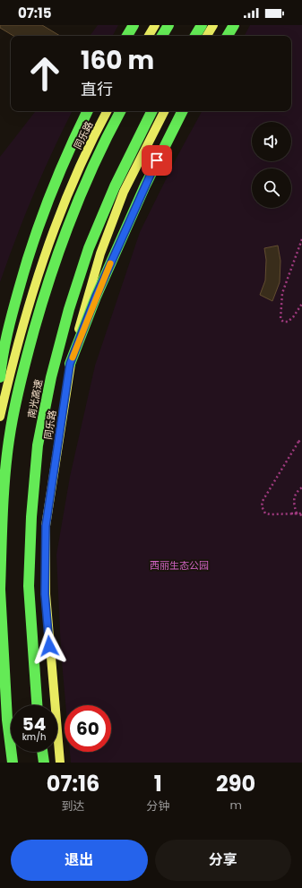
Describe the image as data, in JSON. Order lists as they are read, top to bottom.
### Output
{
  "streets": {
    "highway": ["南光高速"],
    "main road": ["同乐路"]
  },
  "parks": ["西丽生态公园"],
  "page": {
    "status": "07:15",
    "turn": ["160 m", "直行"],
    "speed": "54 km/h",
    "limit": "60",
    "eta": [
      "07:16",
      "到达",
      "1",
      "分钟",
      "290",
      "m"
    ],
    "buttons": ["退出", "分享"]
  }
}
